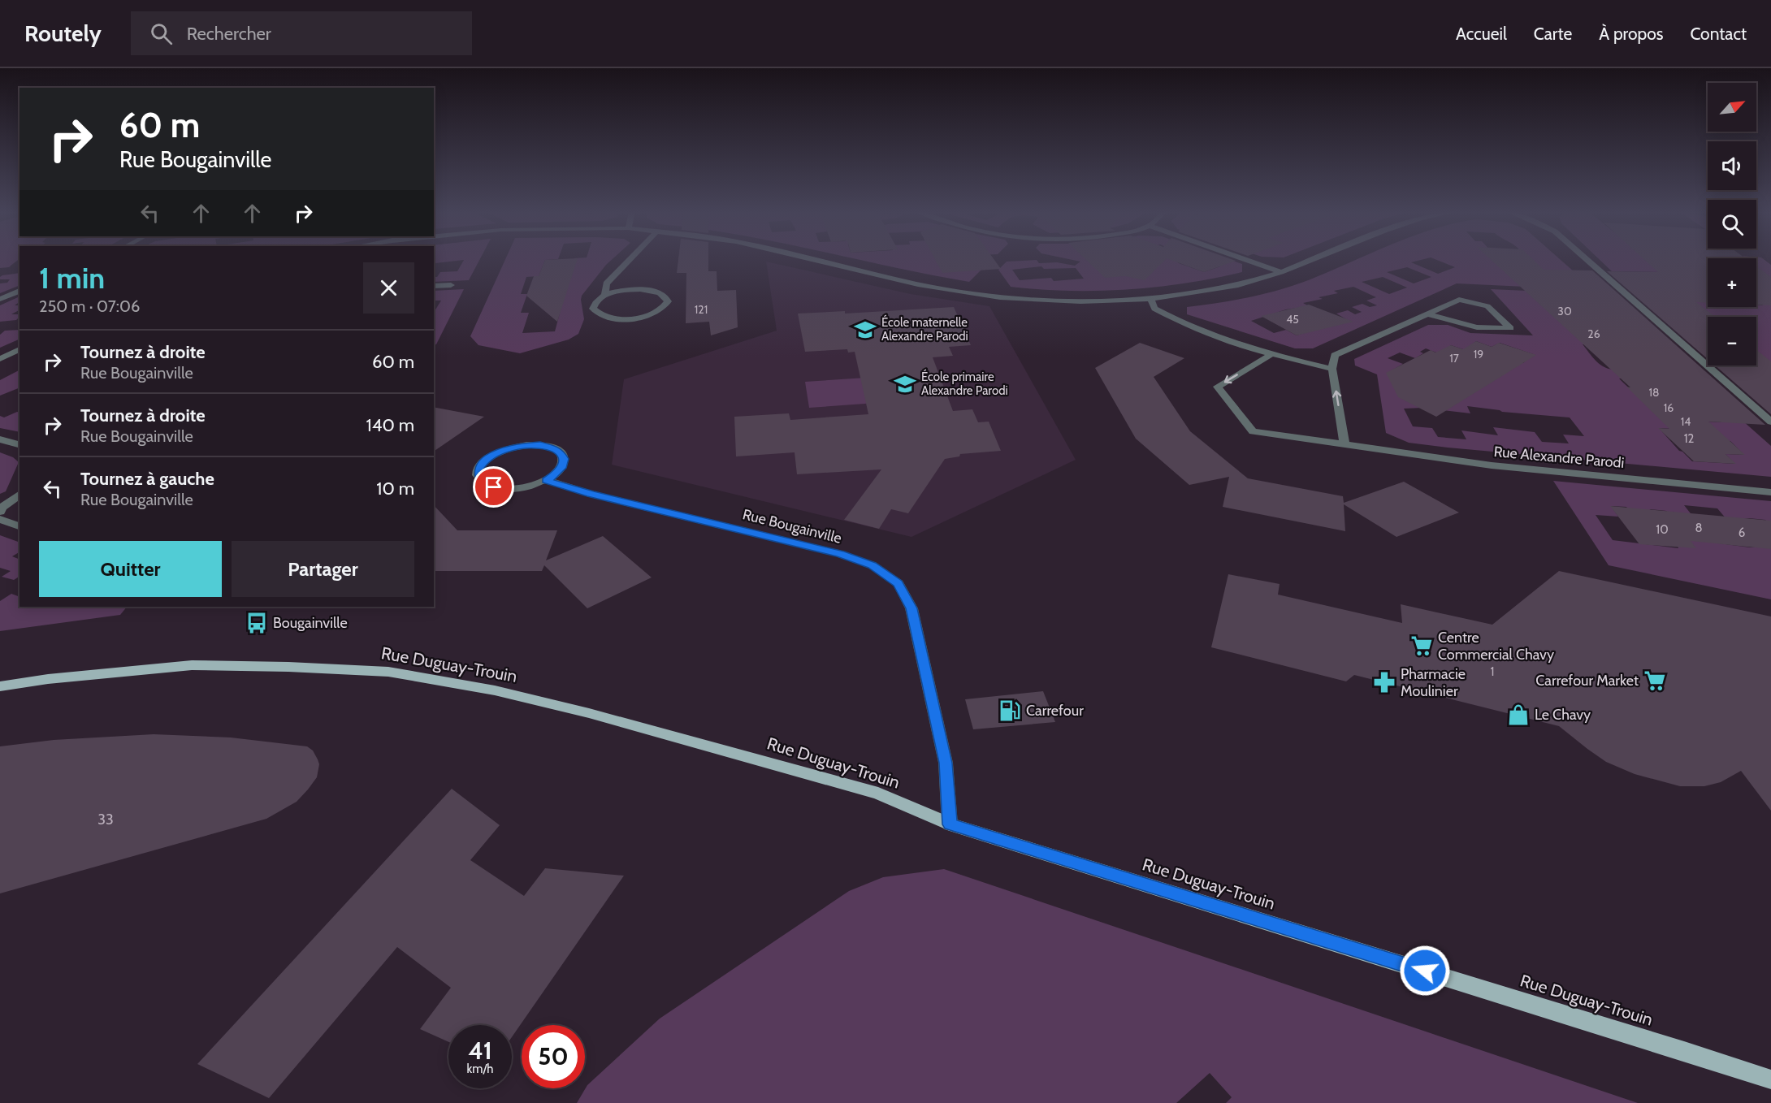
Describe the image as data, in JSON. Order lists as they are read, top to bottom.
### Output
{
  "streets": {
    "main road": ["Rue Duguay-Trouin"],
    "street": ["Rue Alexandre Parodi", "Rue Bougainville"]
  },
  "crossings": [
    ["Rue Bougainville", "Rue Duguay-Trouin"]
  ],
  "places": {
    "school or university": ["École maternelle Alexandre Parodi", "École primaire Alexandre Parodi"],
    "bus stop": ["Bougainville"],
    "supermarket": ["Centre Commercial Chavy", "Carrefour Market"],
    "pharmacy": ["Pharmacie Moulinier"],
    "fuel station": ["Carrefour"],
    "shop": ["Le Chavy"]
  },
  "house_numbers": [
    "121",
    "30",
    "45",
    "26",
    "19",
    "17",
    "18",
    "16",
    "14",
    "12",
    "8",
    "10",
    "6",
    "1",
    "33"
  ],
  "north": "top right",
  "page": {
    "header": "Routely",
    "search": "Rechercher",
    "nav": [
      "Accueil",
      "Carte",
      "À propos",
      "Contact"
    ],
    "map_buttons": ["+", "−"],
    "turn": ["60 m", "Rue Bougainville"],
    "heading": ["1 min", "250 m · 07:06"],
    "list": [
      {
        "name": "Tournez à droite",
        "note": "Rue Bougainville",
        "value": "60 m"
      },
      {
        "name": "Tournez à droite",
        "note": "Rue Bougainville",
        "value": "140 m"
      },
      {
        "name": "Tournez à gauche",
        "note": "Rue Bougainville",
        "value": "10 m"
      }
    ],
    "buttons": ["Quitter", "Partager"],
    "speed": "41 km/h",
    "limit": "50"
  }
}
